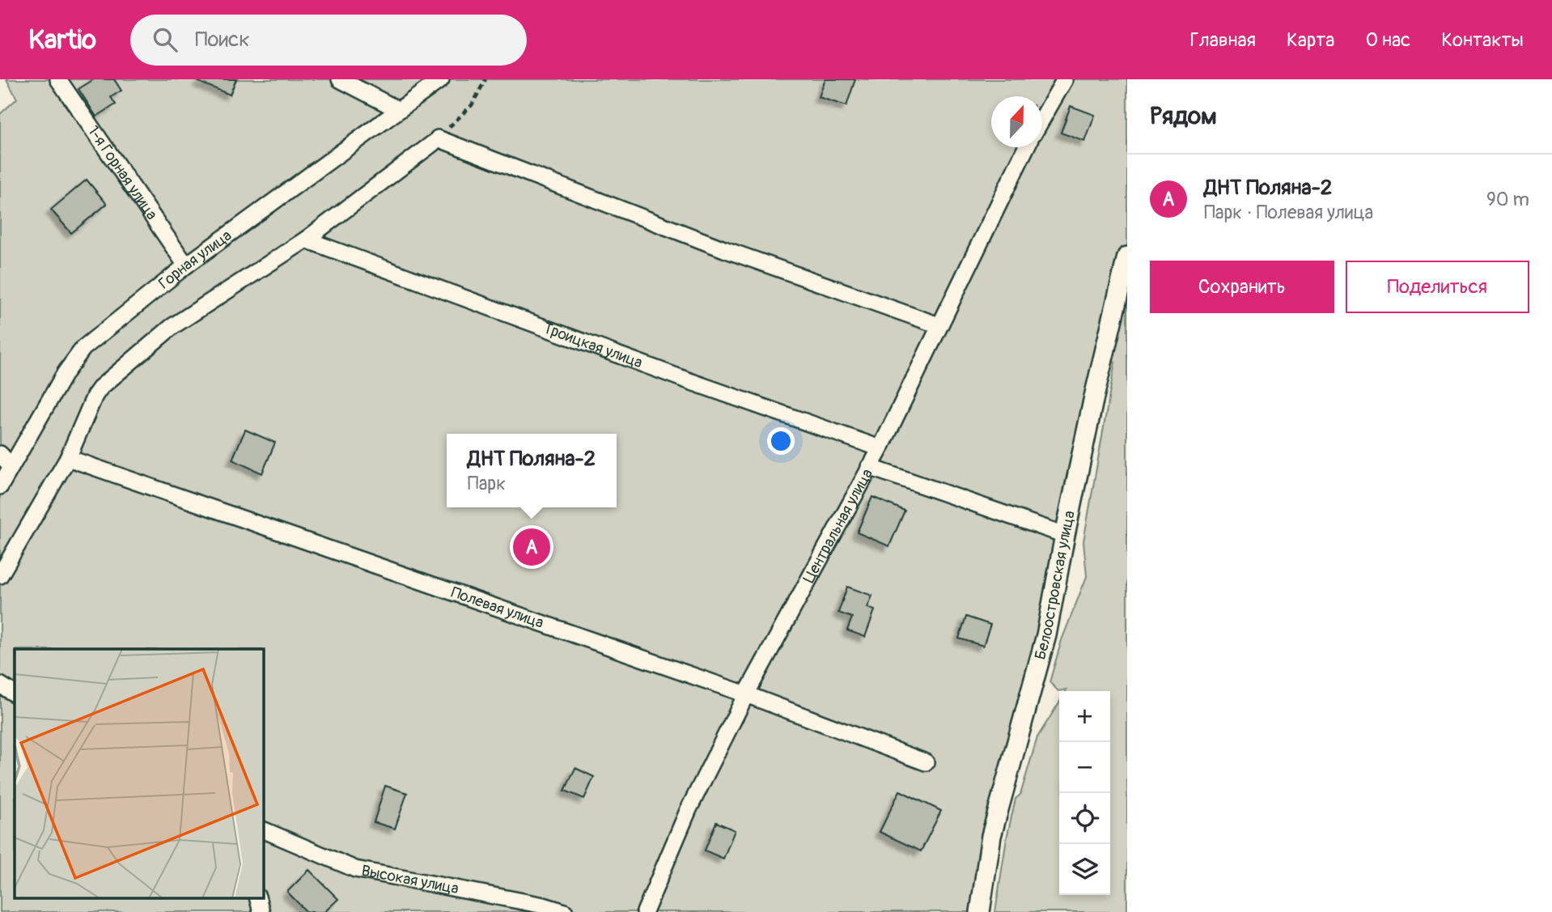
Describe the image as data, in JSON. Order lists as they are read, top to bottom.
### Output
{
  "streets": {
    "street": [
      "1-я Горная улица",
      "Горная улица",
      "Троицкая улица",
      "Центральная улица",
      "Белоостровская улица",
      "Полевая улица",
      "Высокая улица"
    ]
  },
  "crossings": [
    ["1-я Горная улица", "Горная улица"],
    ["Троицкая улица", "Центральная улица"],
    ["Центральная улица", "Полевая улица"]
  ],
  "north": "top",
  "page": {
    "header": "Kartio",
    "search": "Поиск",
    "nav": [
      "Главная",
      "Карта",
      "О нас",
      "Контакты"
    ],
    "heading": "Рядом",
    "list": [
      {
        "mark": "A",
        "name": "ДНТ Поляна-2",
        "note": "Парк · Полевая улица",
        "value": "90 m"
      }
    ],
    "buttons": ["Сохранить", "Поделиться"],
    "popup": ["ДНТ Поляна-2", "Парк"],
    "pins": "A",
    "map_buttons": ["+", "−"]
  }
}
